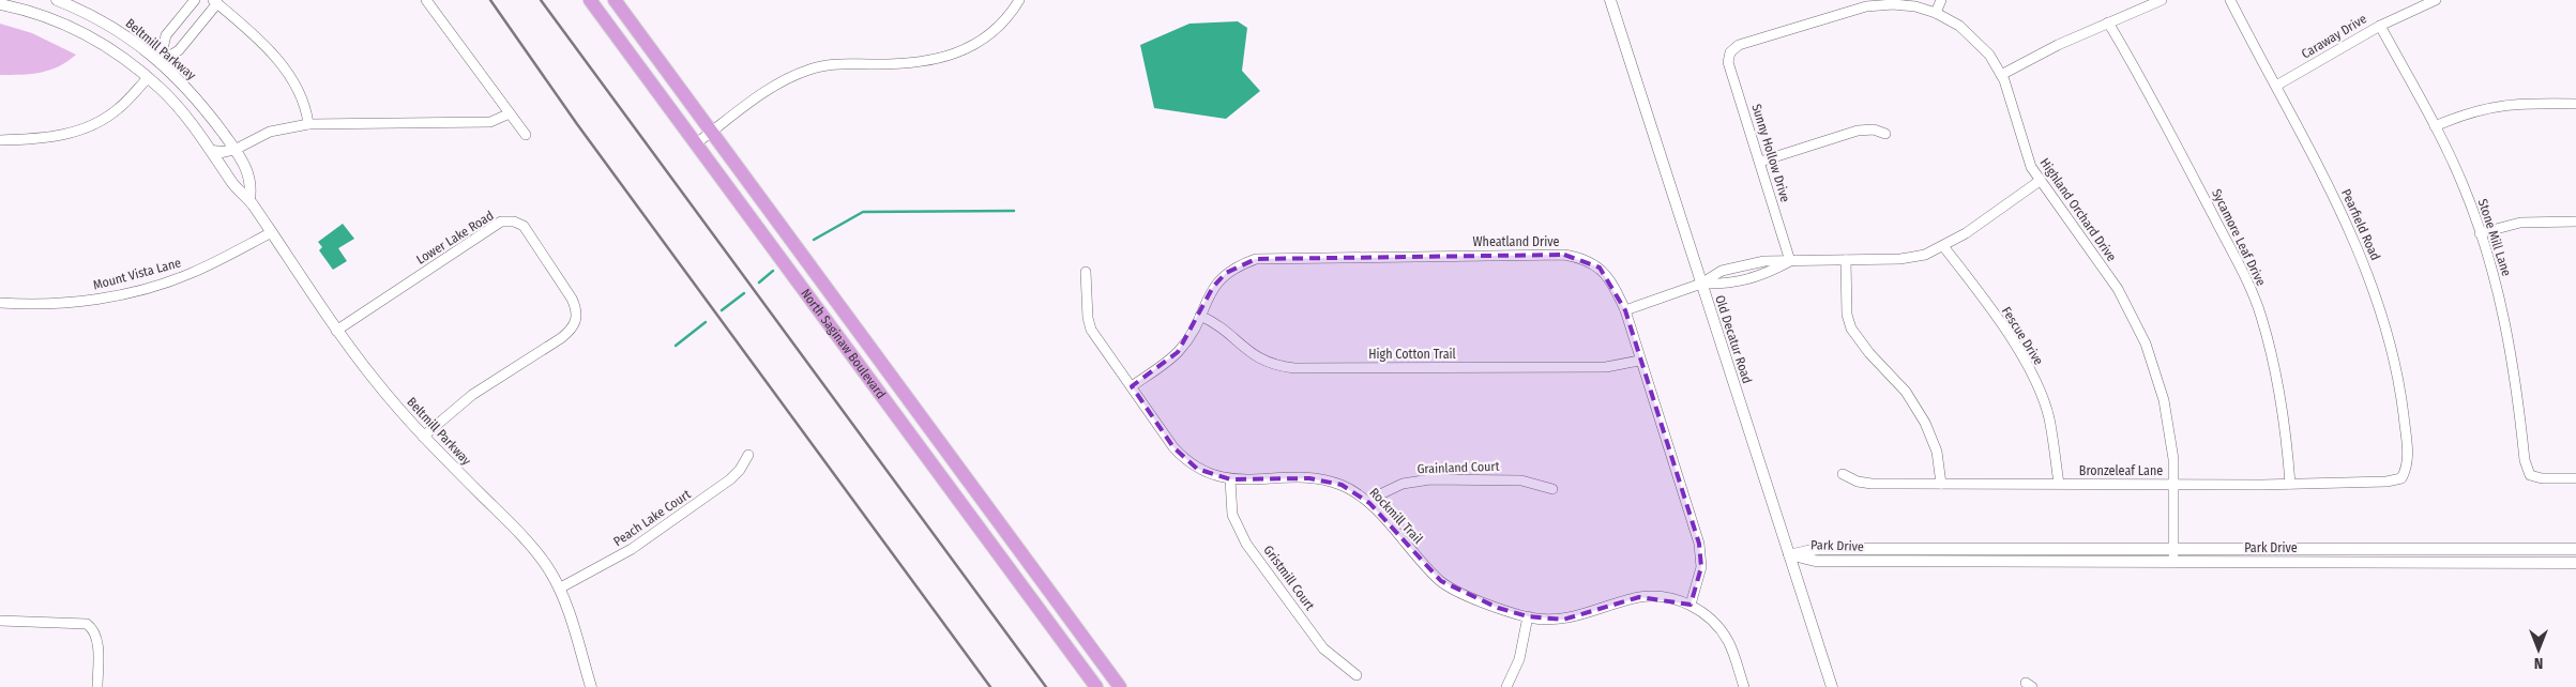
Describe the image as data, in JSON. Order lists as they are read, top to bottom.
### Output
{
  "streets": {
    "main road": ["North Saginaw Boulevard"],
    "street": [
      "Caraway Drive",
      "Beltmill Parkway",
      "Sunny Hollow Drive",
      "Highland Orchard Drive",
      "Pearfield Road",
      "Lower Lake Road",
      "Sycamore Leaf Drive",
      "Stone Mill Lane",
      "Wheatland Drive",
      "Mount Vista Lane",
      "Fescue Drive",
      "Old Decatur Road",
      "High Cotton Trail",
      "Grainland Court",
      "Bronzeleaf Lane",
      "Rockmill Trail",
      "Peach Lake Court",
      "Park Drive",
      "Gristmill Court"
    ]
  },
  "crossings": [
    ["Caraway Drive", "Pearfield Road"],
    ["Caraway Drive", "Stone Mill Lane"],
    ["Beltmill Parkway", "Lower Lake Road"],
    ["Beltmill Parkway", "Mount Vista Lane"],
    ["Beltmill Parkway", "Peach Lake Court"],
    ["Sunny Hollow Drive", "Highland Orchard Drive"],
    ["Highland Orchard Drive", "Bronzeleaf Lane"],
    ["Highland Orchard Drive", "Park Drive"],
    ["Pearfield Road", "Bronzeleaf Lane"],
    ["Sycamore Leaf Drive", "Bronzeleaf Lane"],
    ["Wheatland Drive", "High Cotton Trail"],
    ["Wheatland Drive", "Rockmill Trail"],
    ["Fescue Drive", "Bronzeleaf Lane"],
    ["Old Decatur Road", "Park Drive"],
    ["Grainland Court", "Rockmill Trail"],
    ["Rockmill Trail", "Gristmill Court"]
  ],
  "north": "bottom"
}
